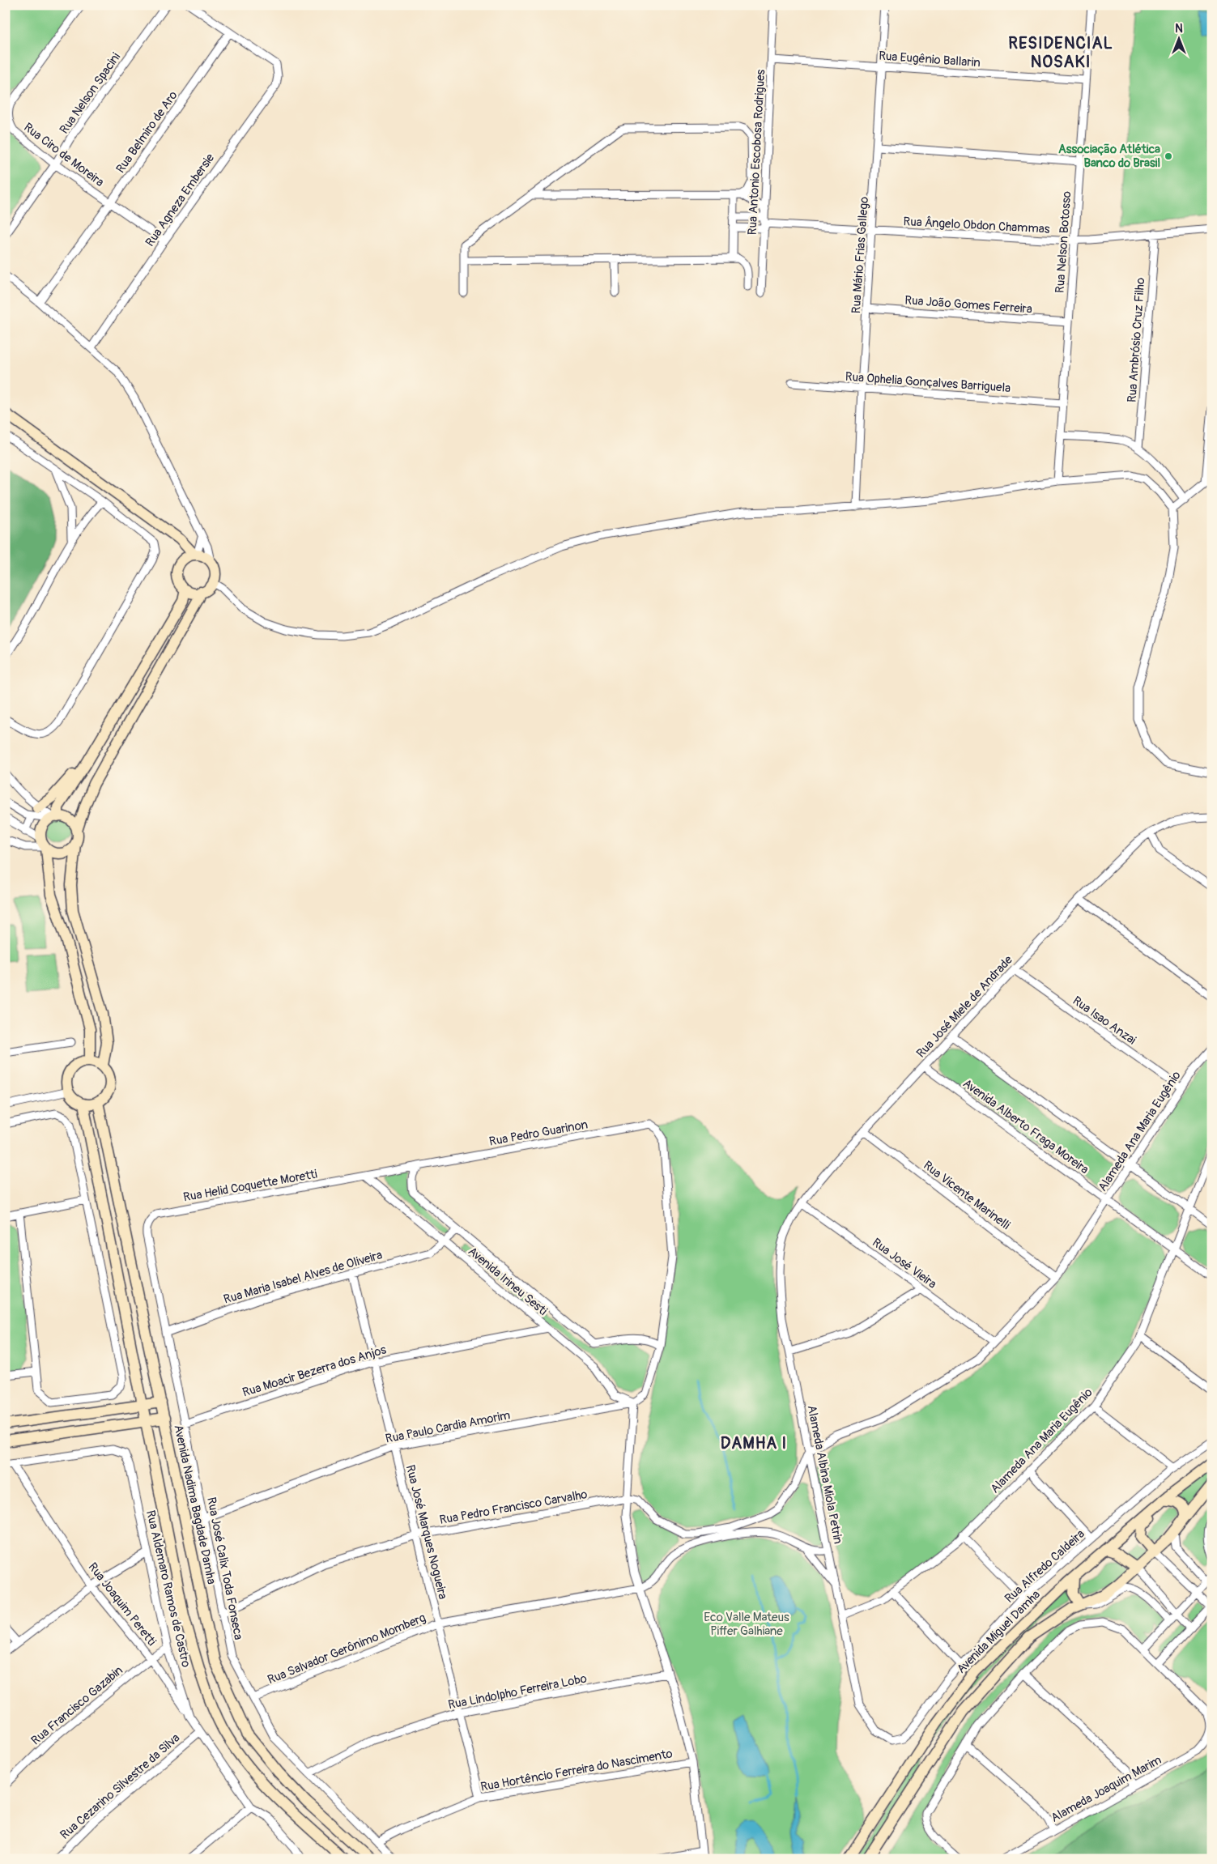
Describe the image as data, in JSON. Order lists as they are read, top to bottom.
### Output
{
  "streets": {
    "street": [
      "Rua Eugênio Ballarin",
      "Rua Nelson Spacini",
      "Rua Belmiro de Aro",
      "Rua Antonio Escobosa Rodrigues",
      "Rua Ciro de Moreira",
      "Rua Agneza Embersie",
      "Rua Ângelo Obdon Chammas",
      "Rua Nelson Botosso",
      "Rua Mário Frias Gallego",
      "Rua João Gomes Ferreira",
      "Rua Ambrósio Cruz Filho",
      "Rua Ophelia Gonçalves Barriguela",
      "Rua José Miele de Andrade",
      "Rua Isao Anzai",
      "Avenida Alberto Fraga Moreira",
      "Alameda Ana Maria Eugênio",
      "Rua Pedro Guarinon",
      "Rua Helid Coquette Moretti",
      "Rua Vicente Marinelli",
      "Rua José Vieira",
      "Rua Maria Isabel Alves de Oliveira",
      "Avenida Irineu Sesti",
      "Rua Moacir Bezerra dos Anjos",
      "Rua Paulo Cardia Amorim",
      "Alameda Albina Miola Petrin",
      "Avenida Nadima Bagdade Damha",
      "Rua Pedro Francisco Carvalho",
      "Rua José Marques Nogueira",
      "Rua Alfredo Caldeira",
      "Rua José Calix Toda Fonseca",
      "Rua Aldemaro Ramos de Castro",
      "Rua Joaquim Peretti",
      "Avenida Miguel Damha",
      "Rua Salvador Gerônimo Momberg",
      "Rua Lindolpho Ferreira Lobo",
      "Rua Francisco Gazabin",
      "Rua Hortêncio Ferreira do Nascimento",
      "Rua Cezarino Silvestre da Silva",
      "Alameda Joaquim Marim"
    ]
  },
  "crossings": [
    ["Rua Eugênio Ballarin", "Rua Antonio Escobosa Rodrigues"],
    ["Rua Eugênio Ballarin", "Rua Nelson Botosso"],
    ["Rua Eugênio Ballarin", "Rua Mário Frias Gallego"],
    ["Rua Nelson Spacini", "Rua Ciro de Moreira"],
    ["Rua Belmiro de Aro", "Rua Ciro de Moreira"],
    ["Rua Belmiro de Aro", "Rua Agneza Embersie"],
    ["Rua Antonio Escobosa Rodrigues", "Rua Ângelo Obdon Chammas"],
    ["Rua Ciro de Moreira", "Rua Agneza Embersie"],
    ["Rua Ângelo Obdon Chammas", "Rua Nelson Botosso"],
    ["Rua Ângelo Obdon Chammas", "Rua Mário Frias Gallego"],
    ["Rua Ângelo Obdon Chammas", "Rua Ambrósio Cruz Filho"],
    ["Rua Nelson Botosso", "Rua João Gomes Ferreira"],
    ["Rua Nelson Botosso", "Rua Ophelia Gonçalves Barriguela"],
    ["Rua Mário Frias Gallego", "Rua João Gomes Ferreira"],
    ["Rua Mário Frias Gallego", "Rua Ophelia Gonçalves Barriguela"],
    ["Rua José Miele de Andrade", "Rua Isao Anzai"],
    ["Rua José Miele de Andrade", "Avenida Alberto Fraga Moreira"],
    ["Rua José Miele de Andrade", "Rua Vicente Marinelli"],
    ["Rua José Miele de Andrade", "Rua José Vieira"],
    ["Rua José Miele de Andrade", "Alameda Albina Miola Petrin"],
    ["Rua Isao Anzai", "Alameda Ana Maria Eugênio"],
    ["Avenida Alberto Fraga Moreira", "Alameda Ana Maria Eugênio"],
    ["Alameda Ana Maria Eugênio", "Rua Vicente Marinelli"],
    ["Alameda Ana Maria Eugênio", "Rua José Vieira"],
    ["Alameda Ana Maria Eugênio", "Alameda Albina Miola Petrin"],
    ["Rua Pedro Guarinon", "Rua Helid Coquette Moretti"],
    ["Rua Pedro Guarinon", "Avenida Irineu Sesti"],
    ["Rua Helid Coquette Moretti", "Avenida Irineu Sesti"],
    ["Rua Helid Coquette Moretti", "Rua José Calix Toda Fonseca"],
    ["Rua José Vieira", "Alameda Albina Miola Petrin"],
    ["Rua Maria Isabel Alves de Oliveira", "Avenida Irineu Sesti"],
    ["Rua Maria Isabel Alves de Oliveira", "Rua José Marques Nogueira"],
    ["Rua Maria Isabel Alves de Oliveira", "Rua José Calix Toda Fonseca"],
    ["Avenida Irineu Sesti", "Rua Moacir Bezerra dos Anjos"],
    ["Avenida Irineu Sesti", "Rua Paulo Cardia Amorim"],
    ["Rua Moacir Bezerra dos Anjos", "Rua José Marques Nogueira"],
    ["Rua Moacir Bezerra dos Anjos", "Rua José Calix Toda Fonseca"],
    ["Rua Paulo Cardia Amorim", "Rua José Marques Nogueira"],
    ["Rua Paulo Cardia Amorim", "Rua José Calix Toda Fonseca"],
    ["Alameda Albina Miola Petrin", "Rua Alfredo Caldeira"],
    ["Rua Pedro Francisco Carvalho", "Rua José Marques Nogueira"],
    ["Rua Pedro Francisco Carvalho", "Rua José Calix Toda Fonseca"],
    ["Rua José Marques Nogueira", "Rua Salvador Gerônimo Momberg"],
    ["Rua José Marques Nogueira", "Rua Lindolpho Ferreira Lobo"],
    ["Rua José Marques Nogueira", "Rua Hortêncio Ferreira do Nascimento"],
    ["Rua José Calix Toda Fonseca", "Rua Salvador Gerônimo Momberg"],
    ["Rua José Calix Toda Fonseca", "Rua Lindolpho Ferreira Lobo"],
    ["Rua José Calix Toda Fonseca", "Rua Hortêncio Ferreira do Nascimento"],
    ["Rua Aldemaro Ramos de Castro", "Rua Joaquim Peretti"],
    ["Rua Aldemaro Ramos de Castro", "Rua Francisco Gazabin"],
    ["Rua Aldemaro Ramos de Castro", "Rua Cezarino Silvestre da Silva"],
    ["Rua Joaquim Peretti", "Rua Francisco Gazabin"]
  ],
  "districts": ["RESIDENCIAL NOSAKI", "DAMHA I"],
  "parks": ["Eco Valle Mateus Piffer Galhiane"],
  "places": ["Associação Atlética Banco do Brasil"],
  "north": "top"
}
